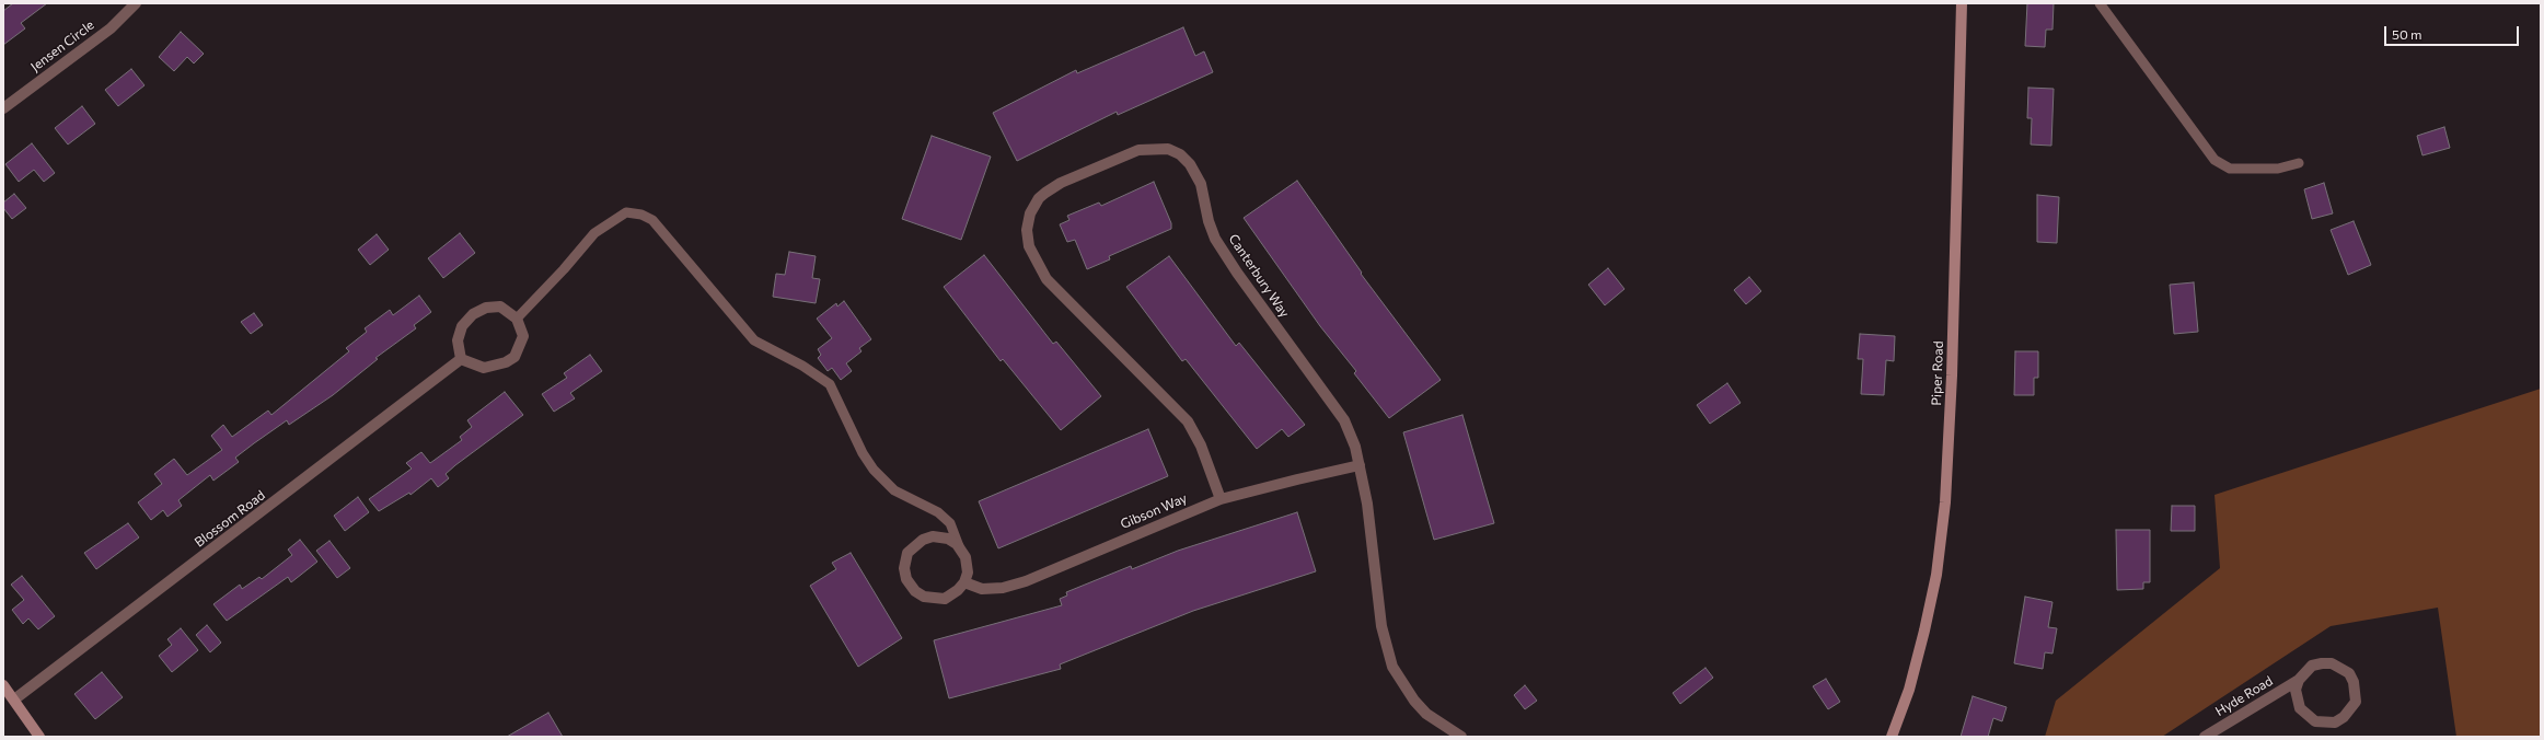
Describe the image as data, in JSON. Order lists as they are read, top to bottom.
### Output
{
  "streets": {
    "street": [
      "Jensen Circle",
      "Canterbury Way",
      "Piper Road",
      "Gibson Way",
      "Blossom Road",
      "Hyde Road"
    ]
  },
  "crossings": [
    ["Canterbury Way", "Gibson Way"]
  ],
  "scale_bar": "50 m"
}
